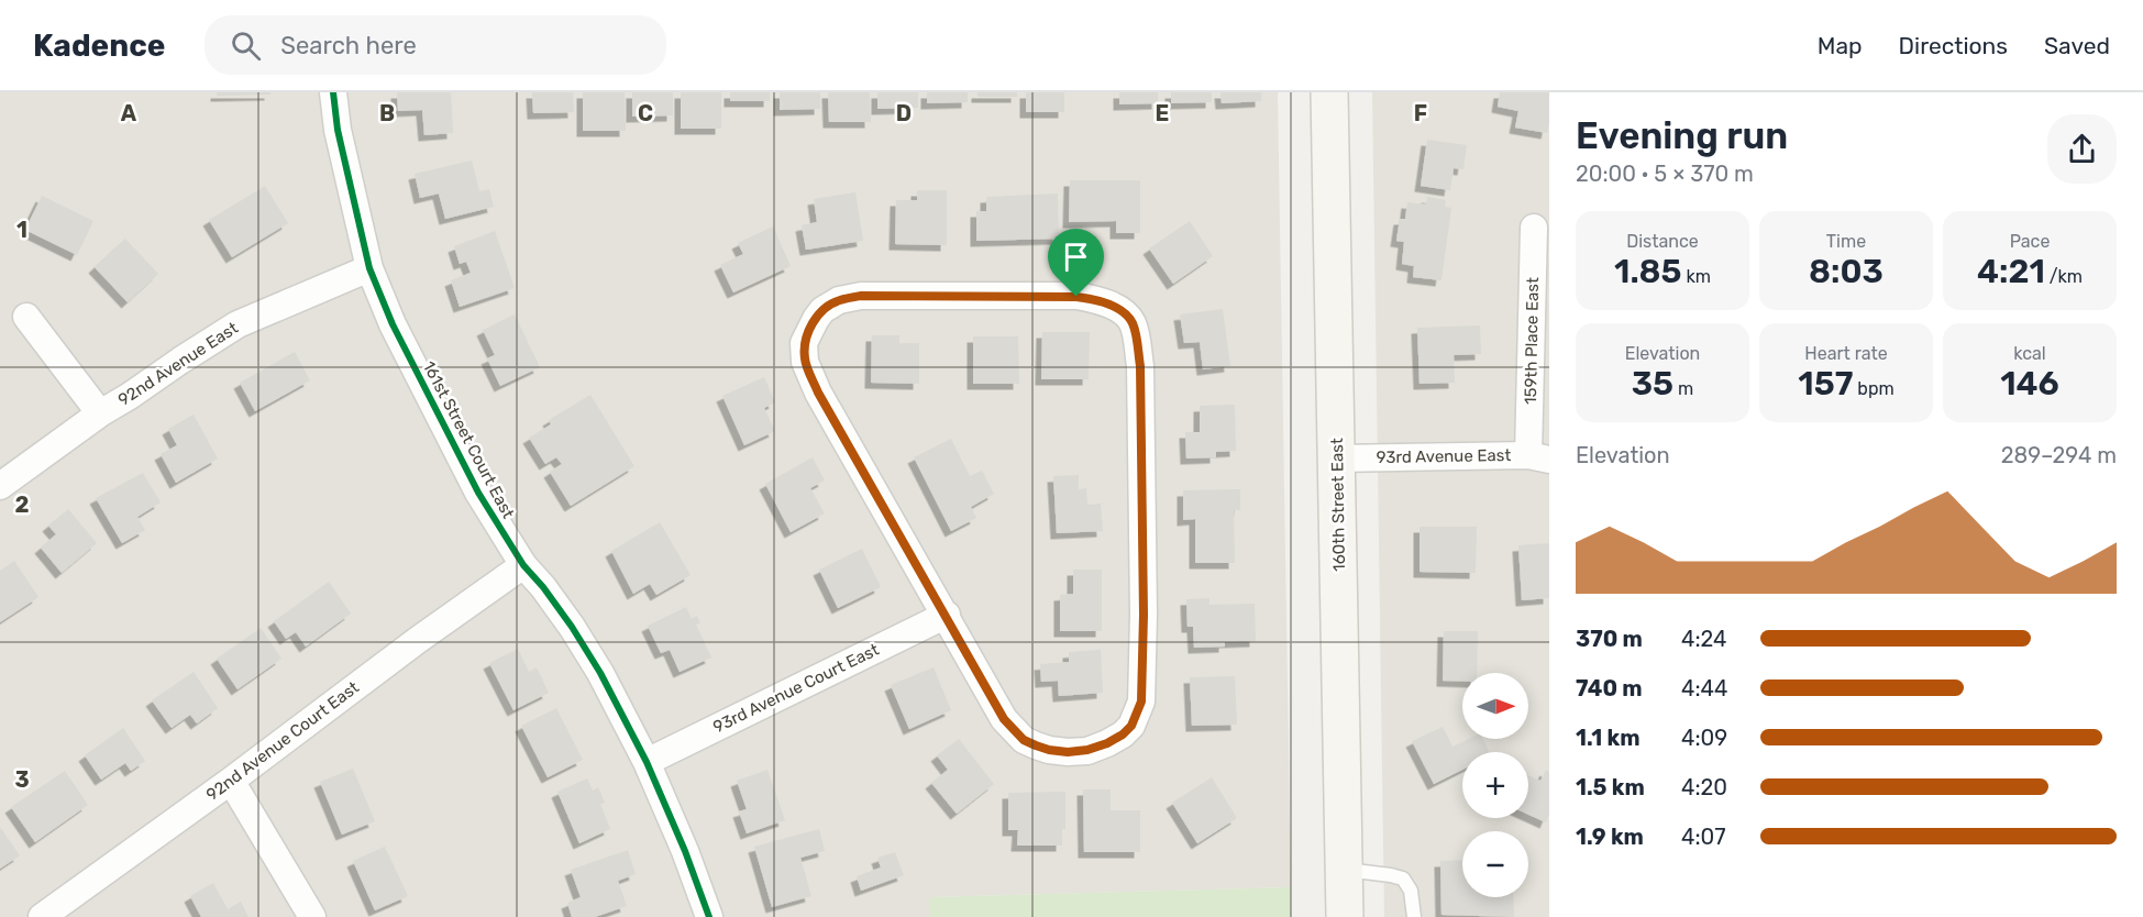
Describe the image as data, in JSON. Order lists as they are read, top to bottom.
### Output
{
  "streets": {
    "main road": ["160th Street East"],
    "street": [
      "159th Place East",
      "92nd Avenue East",
      "161st Street Court East",
      "93rd Avenue East",
      "93rd Avenue Court East",
      "92nd Avenue Court East"
    ]
  },
  "crossings": [
    ["159th Place East", "93rd Avenue East"],
    ["92nd Avenue East", "161st Street Court East"],
    ["161st Street Court East", "93rd Avenue Court East"],
    ["161st Street Court East", "92nd Avenue Court East"],
    ["93rd Avenue East", "160th Street East"]
  ],
  "north": "right",
  "page": {
    "header": "Kadence",
    "search": "Search here",
    "nav": ["Map", "Directions", "Saved"],
    "heading": ["Evening run", "20:00 · 5 × 370 m"],
    "stats": [
      ["Distance", "1.85 km"],
      ["Time", "8:03"],
      ["Pace", "4:21 /km"],
      ["Elevation", "35 m"],
      ["Heart rate", "157 bpm"],
      ["kcal", "146"]
    ],
    "chart": ["Elevation", "289–294 m"],
    "list": [
      {
        "name": "370 m",
        "note": "4:24"
      },
      {
        "name": "740 m",
        "note": "4:44"
      },
      {
        "name": "1.1 km",
        "note": "4:09"
      },
      {
        "name": "1.5 km",
        "note": "4:20"
      },
      {
        "name": "1.9 km",
        "note": "4:07"
      }
    ],
    "map_buttons": ["+", "−"]
  },
  "grid": {
    "columns": [
      "A",
      "B",
      "C",
      "D",
      "E",
      "F"
    ],
    "rows": ["1", "2", "3"]
  }
}
